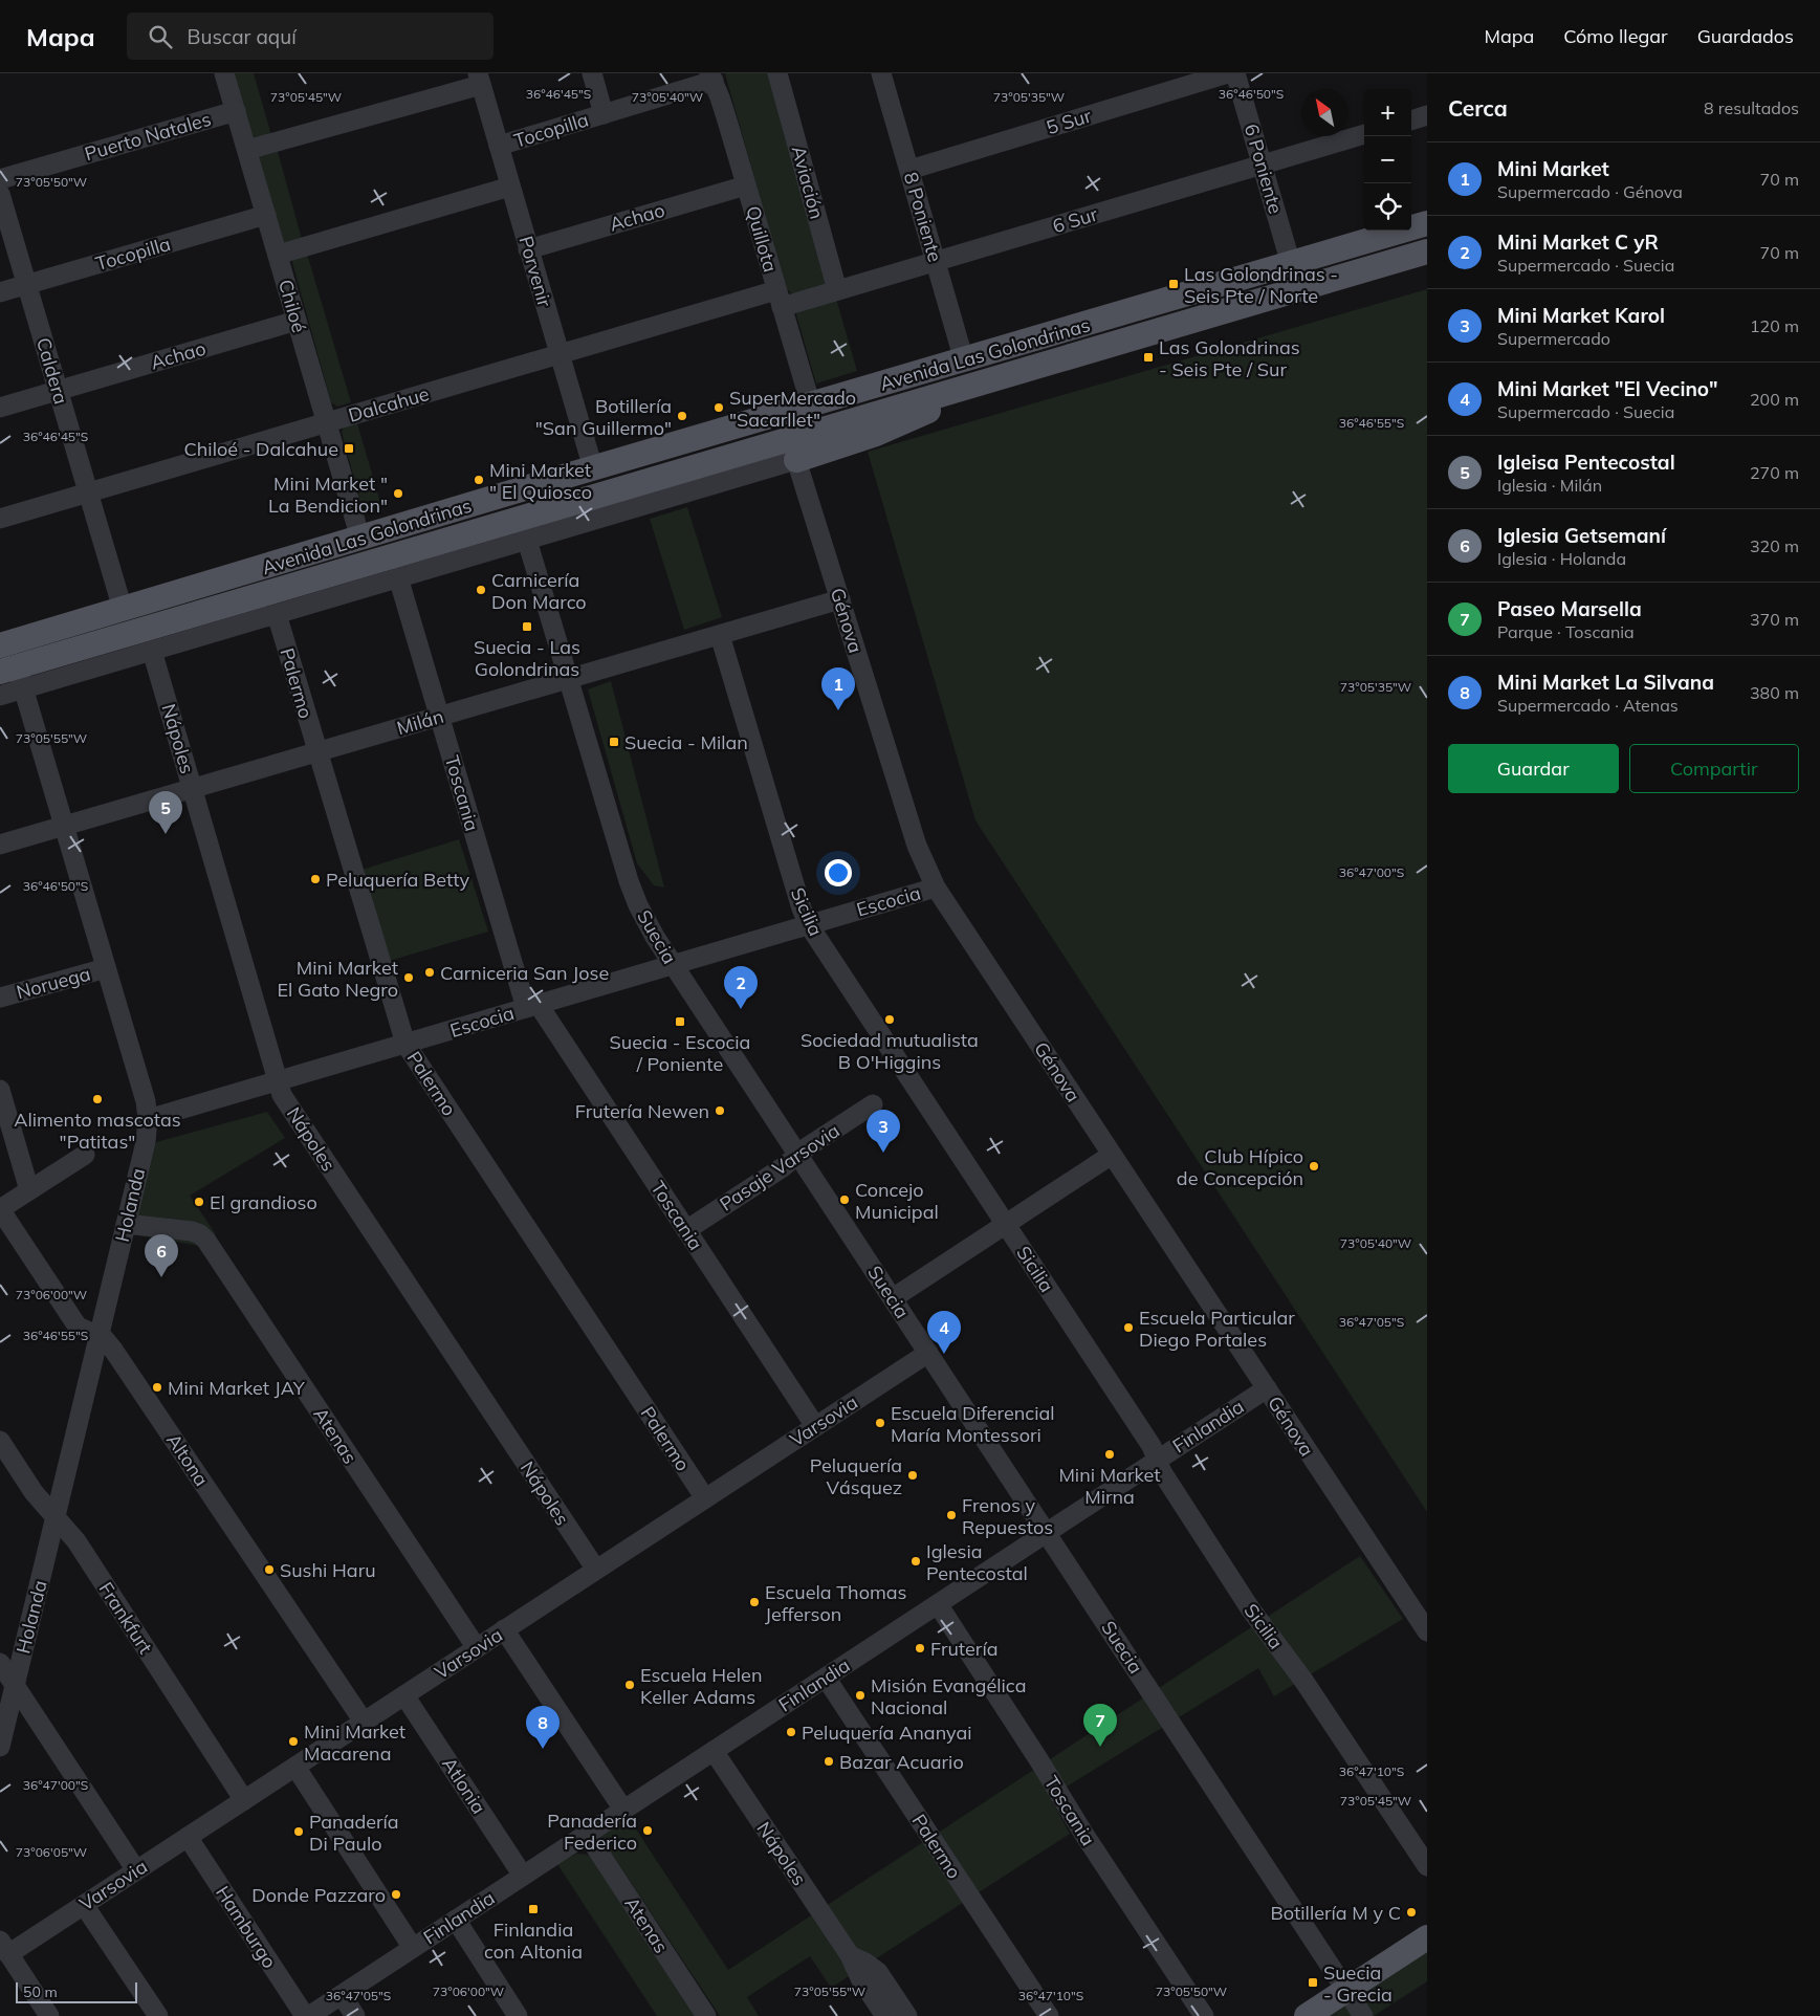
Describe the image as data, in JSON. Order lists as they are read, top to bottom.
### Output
{
  "streets": {
    "main road": ["Avenida Las Golondrinas"],
    "street": [
      "5 Sur",
      "Tocopilla",
      "Puerto Natales",
      "6 Poniente",
      "Aviación",
      "Achao",
      "8 Poniente",
      "6 Sur",
      "Quillota",
      "Porvenir",
      "Chiloé",
      "Caldera",
      "Dalcahue",
      "Génova",
      "Palermo",
      "Milán",
      "Nápoles",
      "Toscania",
      "Escocia",
      "Sicilia",
      "Suecia",
      "Noruega",
      "Pasaje Varsovia",
      "Holanda",
      "Varsovia",
      "Finlandia",
      "Atenas",
      "Altona",
      "Frankfurt",
      "Atlonia",
      "Hamburgo"
    ]
  },
  "crossings": [
    ["5 Sur", "8 Poniente"],
    ["Tocopilla", "Quillota"],
    ["Tocopilla", "Porvenir"],
    ["Tocopilla", "Chiloé"],
    ["Tocopilla", "Caldera"],
    ["Puerto Natales", "Chiloé"],
    ["6 Poniente", "6 Sur"],
    ["6 Poniente", "Avenida Las Golondrinas"],
    ["Aviación", "6 Sur"],
    ["Achao", "Quillota"],
    ["Achao", "Porvenir"],
    ["Achao", "Chiloé"],
    ["Achao", "Caldera"],
    ["8 Poniente", "6 Sur"],
    ["8 Poniente", "Avenida Las Golondrinas"],
    ["6 Sur", "Quillota"],
    ["6 Sur", "Dalcahue"],
    ["Quillota", "Avenida Las Golondrinas"],
    ["Quillota", "Dalcahue"],
    ["Porvenir", "Avenida Las Golondrinas"],
    ["Porvenir", "Dalcahue"],
    ["Chiloé", "Avenida Las Golondrinas"],
    ["Chiloé", "Dalcahue"],
    ["Avenida Las Golondrinas", "Caldera"],
    ["Avenida Las Golondrinas", "Génova"],
    ["Avenida Las Golondrinas", "Palermo"],
    ["Avenida Las Golondrinas", "Nápoles"],
    ["Avenida Las Golondrinas", "Toscania"],
    ["Avenida Las Golondrinas", "Suecia"],
    ["Avenida Las Golondrinas", "Holanda"],
    ["Caldera", "Dalcahue"],
    ["Génova", "Milán"],
    ["Génova", "Escocia"],
    ["Génova", "Finlandia"],
    ["Palermo", "Milán"],
    ["Palermo", "Escocia"],
    ["Palermo", "Varsovia"],
    ["Palermo", "Finlandia"],
    ["Milán", "Nápoles"],
    ["Milán", "Toscania"],
    ["Milán", "Sicilia"],
    ["Milán", "Suecia"],
    ["Milán", "Holanda"],
    ["Nápoles", "Escocia"],
    ["Nápoles", "Varsovia"],
    ["Nápoles", "Finlandia"],
    ["Toscania", "Escocia"],
    ["Toscania", "Pasaje Varsovia"],
    ["Toscania", "Varsovia"],
    ["Toscania", "Finlandia"],
    ["Escocia", "Sicilia"],
    ["Escocia", "Suecia"],
    ["Escocia", "Holanda"],
    ["Sicilia", "Finlandia"],
    ["Suecia", "Pasaje Varsovia"],
    ["Suecia", "Varsovia"],
    ["Suecia", "Finlandia"],
    ["Noruega", "Holanda"],
    ["Holanda", "Atenas"],
    ["Holanda", "Altona"],
    ["Holanda", "Frankfurt"],
    ["Varsovia", "Atenas"],
    ["Varsovia", "Altona"],
    ["Varsovia", "Frankfurt"],
    ["Varsovia", "Atlonia"],
    ["Varsovia", "Hamburgo"],
    ["Finlandia", "Atenas"],
    ["Finlandia", "Atlonia"]
  ],
  "places": {
    "transit": [
      "Las Golondrinas - Seis Pte / Norte",
      "Las Golondrinas - Seis Pte / Sur",
      "Chiloé - Dalcahue",
      "Suecia - Las Golondrinas",
      "Suecia - Milan",
      "Suecia - Escocia / Poniente",
      "Finlandia con Altonia",
      "Suecia - Grecia"
    ],
    "other": [
      "SuperMercado \"Sacarllet\"",
      "Botillería \"San Guillermo\"",
      "Mini Market \" El Quiosco",
      "Mini Market \" La Bendicion\"",
      "Carnicería Don Marco",
      "Peluquería Betty",
      "Carniceria San Jose",
      "Mini Market El Gato Negro",
      "Sociedad mutualista B O'Higgins",
      "Alimento mascotas \"Patitas\"",
      "Frutería Newen",
      "Club Hípico de Concepción",
      "Concejo Municipal",
      "El grandioso",
      "Escuela Particular Diego Portales",
      "Mini Market JAY",
      "Escuela Diferencial María Montessori",
      "Mini Market Mirna",
      "Peluquería Vásquez",
      "Frenos y Repuestos",
      "Iglesia Pentecostal",
      "Sushi Haru",
      "Escuela Thomas Jefferson",
      "Frutería",
      "Escuela Helen Keller Adams",
      "Misión Evangélica Nacional",
      "Peluquería Ananyai",
      "Mini Market Macarena",
      "Bazar Acuario",
      "Panadería Federico",
      "Panadería Di Paulo",
      "Donde Pazzaro",
      "Botillería M y C"
    ]
  },
  "scale_bar": "50 m",
  "north": "top left",
  "page": {
    "header": "Mapa",
    "search": "Buscar aquí",
    "nav": ["Mapa", "Cómo llegar", "Guardados"],
    "heading": ["Cerca", "8 resultados"],
    "map_buttons": ["+", "−"],
    "list": [
      {
        "mark": "1",
        "name": "Mini Market",
        "note": "Supermercado · Génova",
        "value": "70 m"
      },
      {
        "mark": "2",
        "name": "Mini Market C yR",
        "note": "Supermercado · Suecia",
        "value": "70 m"
      },
      {
        "mark": "3",
        "name": "Mini Market Karol",
        "note": "Supermercado",
        "value": "120 m"
      },
      {
        "mark": "4",
        "name": "Mini Market \"El Vecino\"",
        "note": "Supermercado · Suecia",
        "value": "200 m"
      },
      {
        "mark": "5",
        "name": "Igleisa Pentecostal",
        "note": "Iglesia · Milán",
        "value": "270 m"
      },
      {
        "mark": "6",
        "name": "Iglesia Getsemaní",
        "note": "Iglesia · Holanda",
        "value": "320 m"
      },
      {
        "mark": "7",
        "name": "Paseo Marsella",
        "note": "Parque · Toscania",
        "value": "370 m"
      },
      {
        "mark": "8",
        "name": "Mini Market La Silvana",
        "note": "Supermercado · Atenas",
        "value": "380 m"
      }
    ],
    "pins": [
      "1",
      "5",
      "2",
      "3",
      "6",
      "4",
      "7",
      "8"
    ],
    "buttons": ["Guardar", "Compartir"],
    "scale": "50 m"
  },
  "coordinates": [
    "36°46'45\"S",
    "36°46'50\"S",
    "73°05'45\"W",
    "73°05'40\"W",
    "73°05'35\"W",
    "73°05'50\"W",
    "36°46'55\"S",
    "73°05'55\"W",
    "36°47'00\"S",
    "73°06'00\"W",
    "36°47'05\"S",
    "36°47'10\"S",
    "73°06'05\"W"
  ]
}
